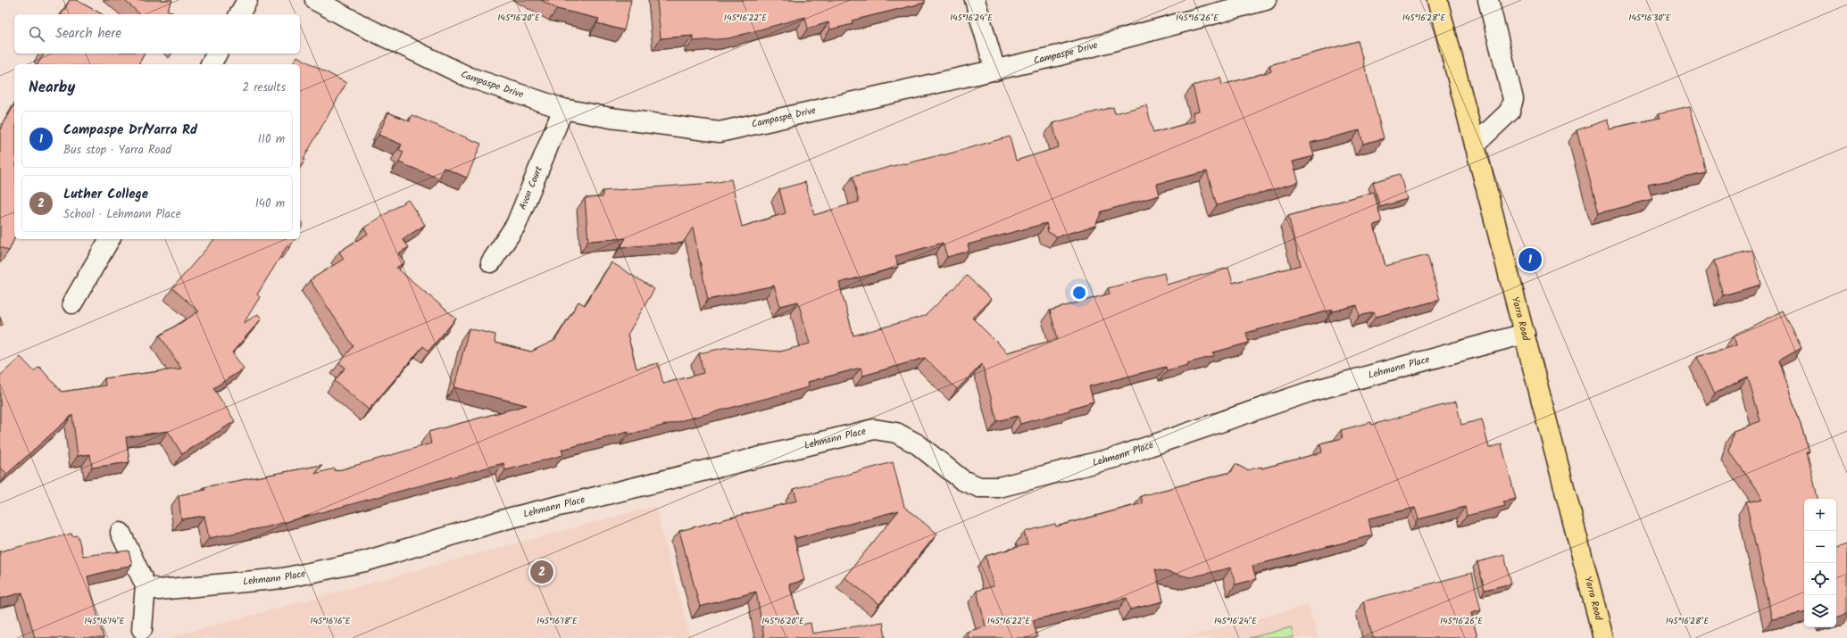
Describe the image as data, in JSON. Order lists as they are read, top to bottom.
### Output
{
  "streets": {
    "main road": ["Yarra Road"],
    "street": ["Campaspe Drive", "Avon Court", "Lehmann Place"]
  },
  "crossings": [
    ["Campaspe Drive", "Avon Court"],
    ["Yarra Road", "Lehmann Place"]
  ],
  "page": {
    "search": "Search here",
    "heading": ["Nearby", "2 results"],
    "list": [
      {
        "mark": "1",
        "name": "Campaspe Dr/Yarra Rd",
        "note": "Bus stop · Yarra Road",
        "value": "110 m"
      },
      {
        "mark": "2",
        "name": "Luther College",
        "note": "School · Lehmann Place",
        "value": "140 m"
      }
    ],
    "pins": ["1", "2"],
    "map_buttons": ["+", "−"]
  },
  "coordinates": [
    "145°16'20\"E",
    "145°16'22\"E",
    "145°16'24\"E",
    "145°16'26\"E",
    "145°16'28\"E",
    "145°16'30\"E",
    "145°16'14\"E",
    "145°16'16\"E",
    "145°16'18\"E"
  ]
}
